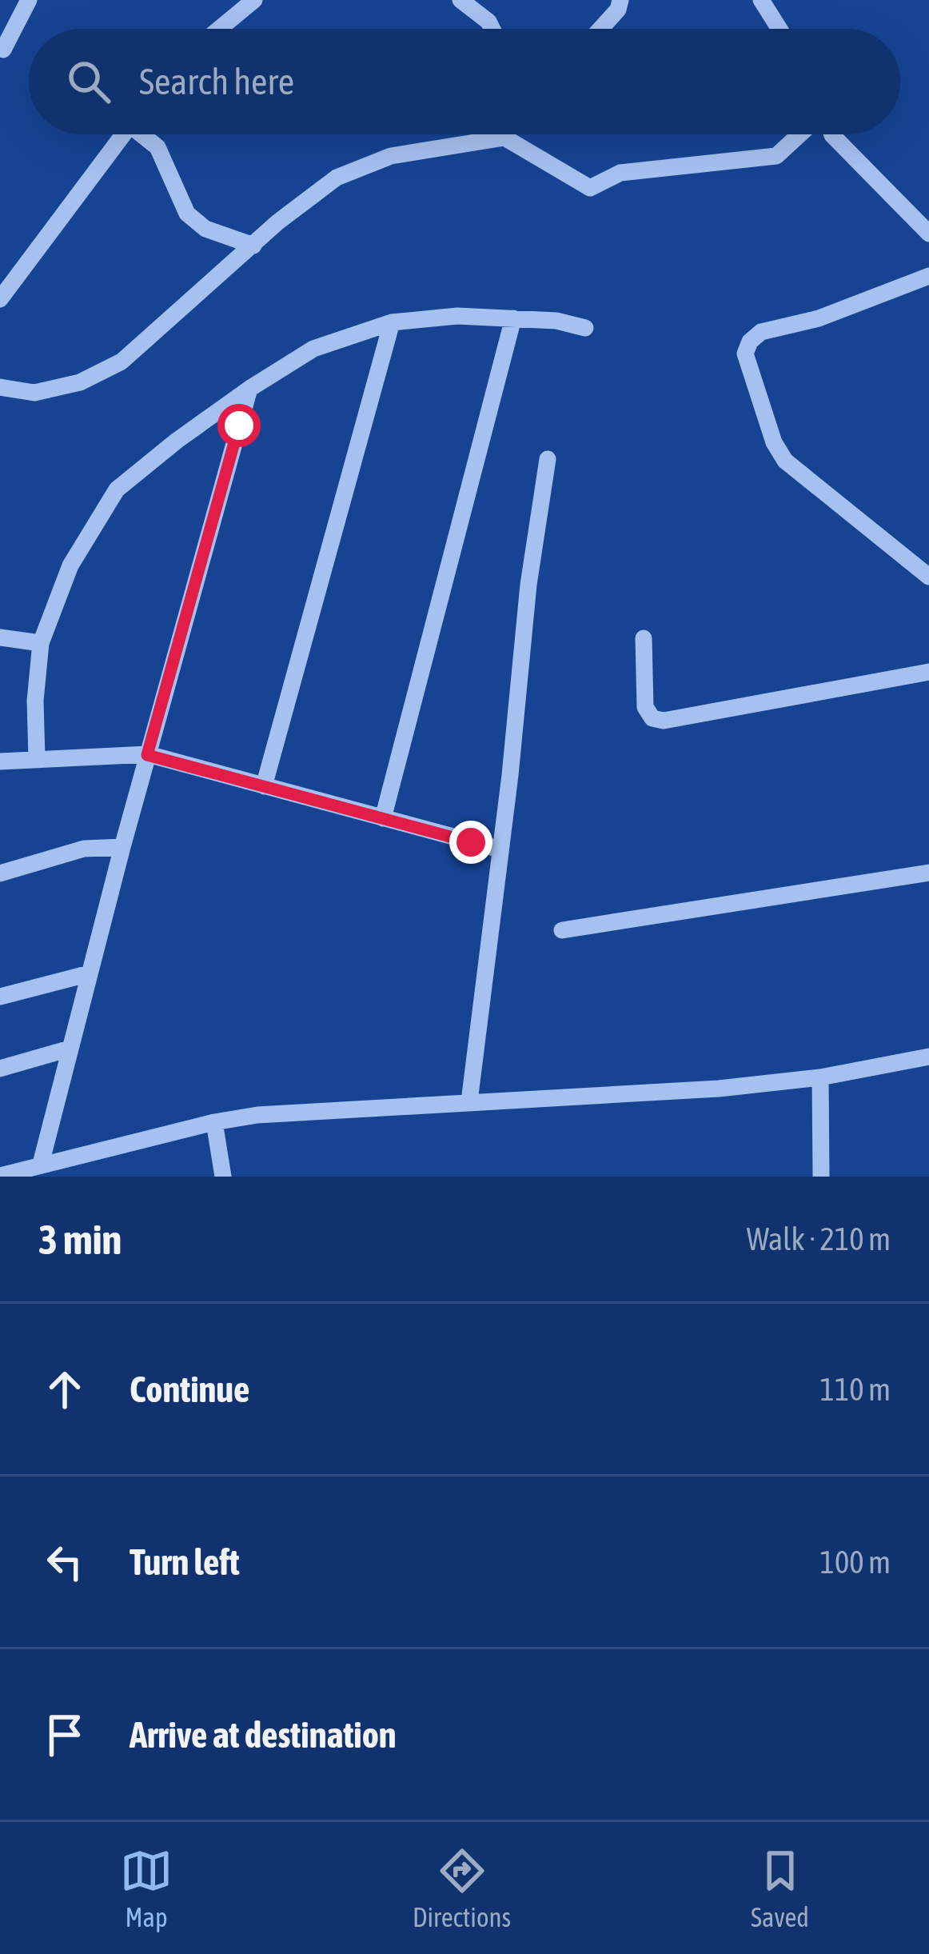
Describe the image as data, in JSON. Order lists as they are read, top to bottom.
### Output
{
  "page": {
    "search": "Search here",
    "heading": ["3 min", "Walk · 210 m"],
    "list": [
      ["Continue", "110 m"],
      ["Turn left", "100 m"],
      "Arrive at destination"
    ],
    "nav": ["Map", "Directions", "Saved"]
  }
}
